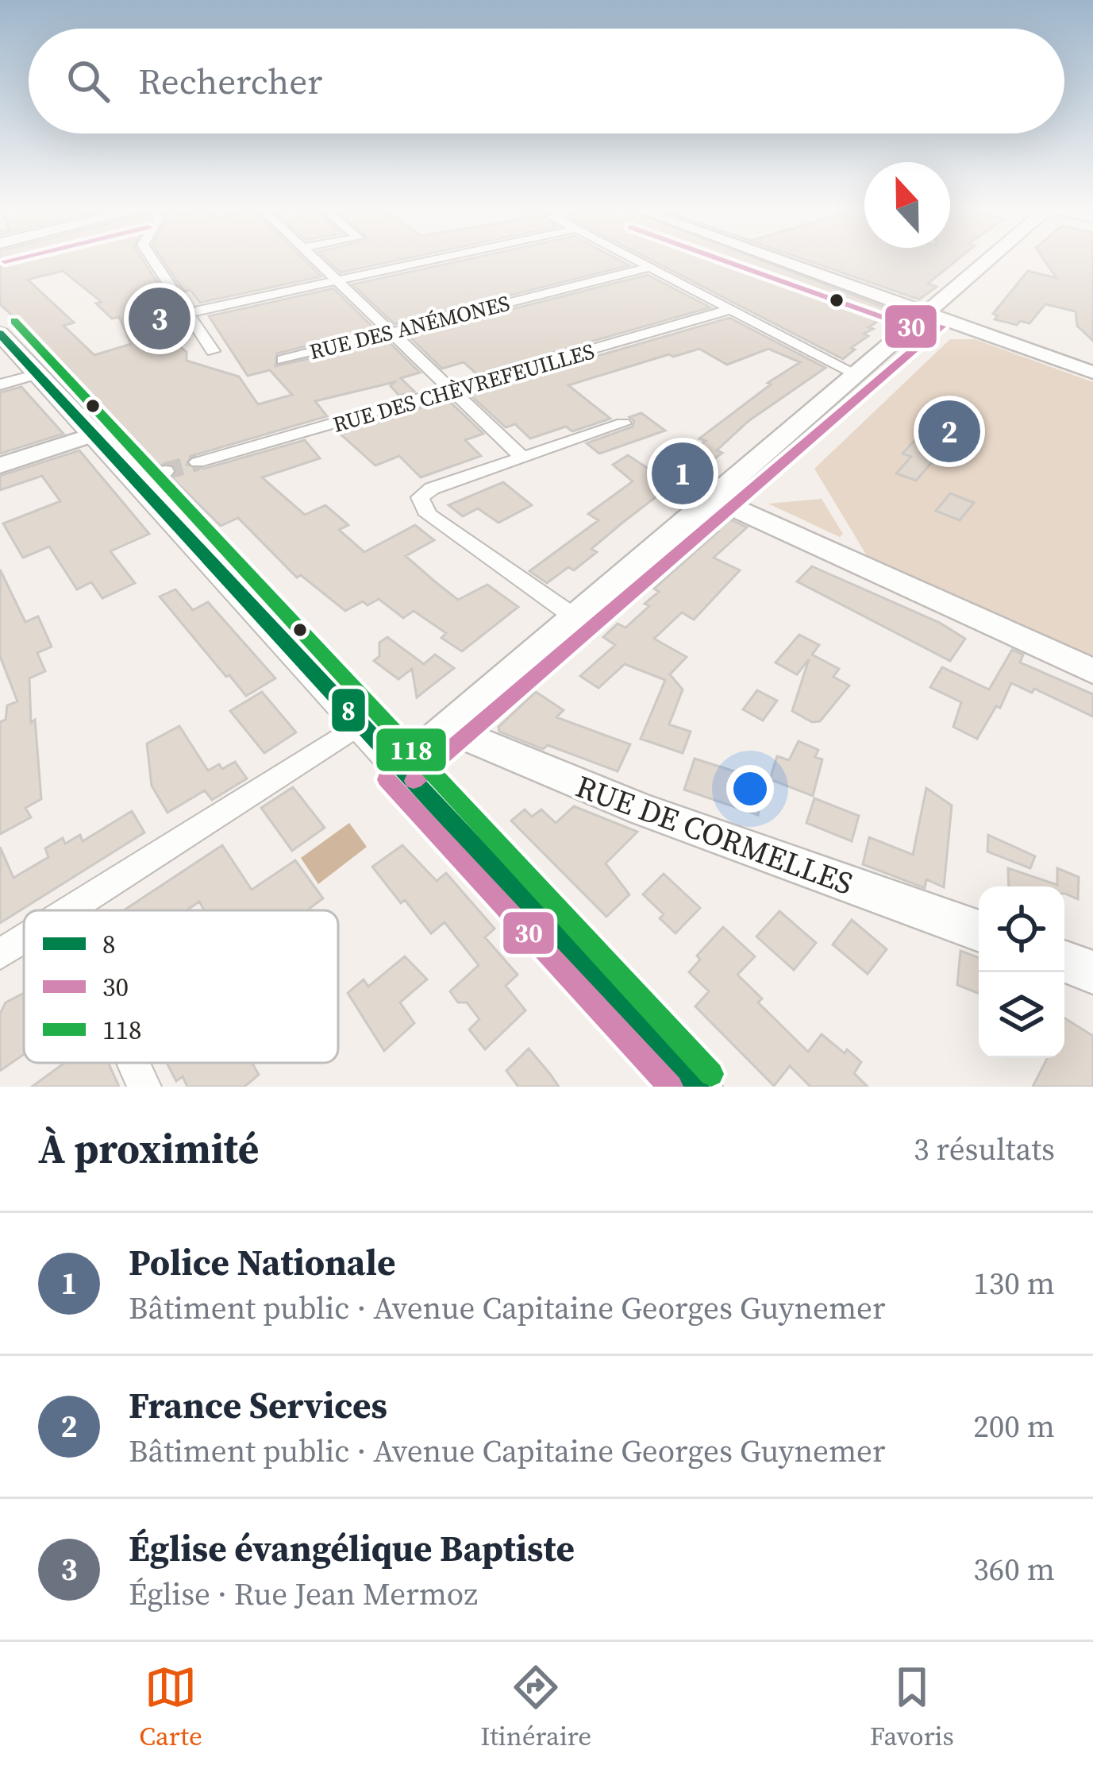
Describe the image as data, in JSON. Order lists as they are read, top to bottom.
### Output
{
  "streets": {
    "street": ["RUE DES ANÉMONES", "RUE DES CHÈVREFEUILLES", "RUE DE CORMELLES"]
  },
  "lines": ["transit line 30", "transit line 118", "transit line 8"],
  "legend": ["8", "30", "118"],
  "north": "top",
  "page": {
    "search": "Rechercher",
    "pins": ["3", "2", "1"],
    "heading": ["À proximité", "3 résultats"],
    "list": [
      {
        "mark": "1",
        "name": "Police Nationale",
        "note": "Bâtiment public · Avenue Capitaine Georges Guynemer",
        "value": "130 m"
      },
      {
        "mark": "2",
        "name": "France Services",
        "note": "Bâtiment public · Avenue Capitaine Georges Guynemer",
        "value": "200 m"
      },
      {
        "mark": "3",
        "name": "Église évangélique Baptiste",
        "note": "Église · Rue Jean Mermoz",
        "value": "360 m"
      }
    ],
    "nav": ["Carte", "Itinéraire", "Favoris"]
  }
}
